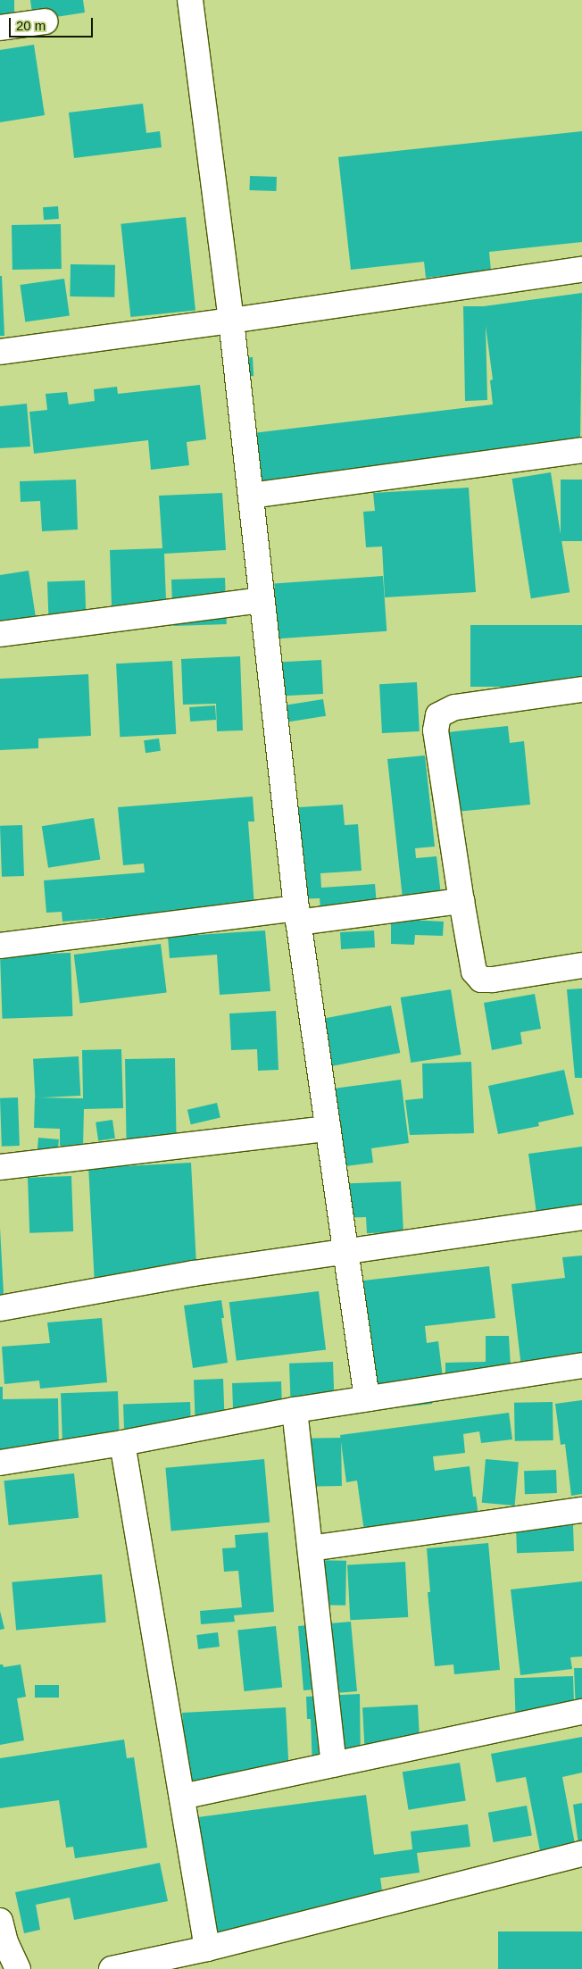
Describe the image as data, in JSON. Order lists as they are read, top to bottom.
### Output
{
  "scale_bar": "20 m"
}
